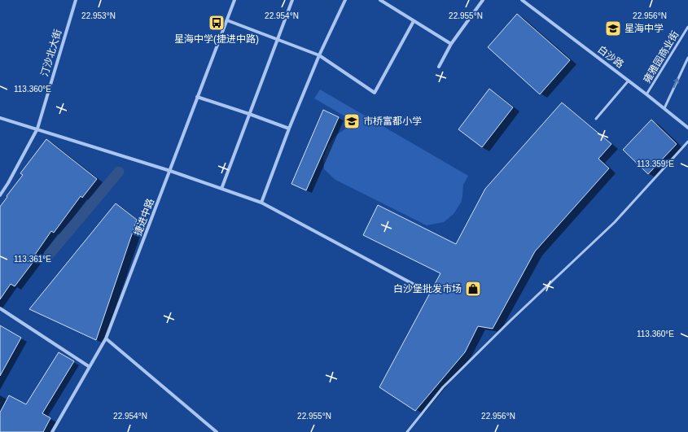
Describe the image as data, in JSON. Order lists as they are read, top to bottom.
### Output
{
  "streets": {
    "street": ["汀沙北大街", "白沙路", "捷进中路"],
    "lane": ["雍雅园商业街"]
  },
  "crossings": [
    ["白沙路", "雍雅园商业街"]
  ],
  "places": {
    "bus stop": ["星海中学(捷进中路)"],
    "school or university": ["星海中学", "市桥富都小学"],
    "shop": ["白沙堡批发市场"]
  },
  "coordinates": [
    "22.953°N",
    "22.956°N",
    "22.954°N",
    "22.955°N",
    "113.360°E",
    "113.359°E",
    "113.361°E"
  ]
}
